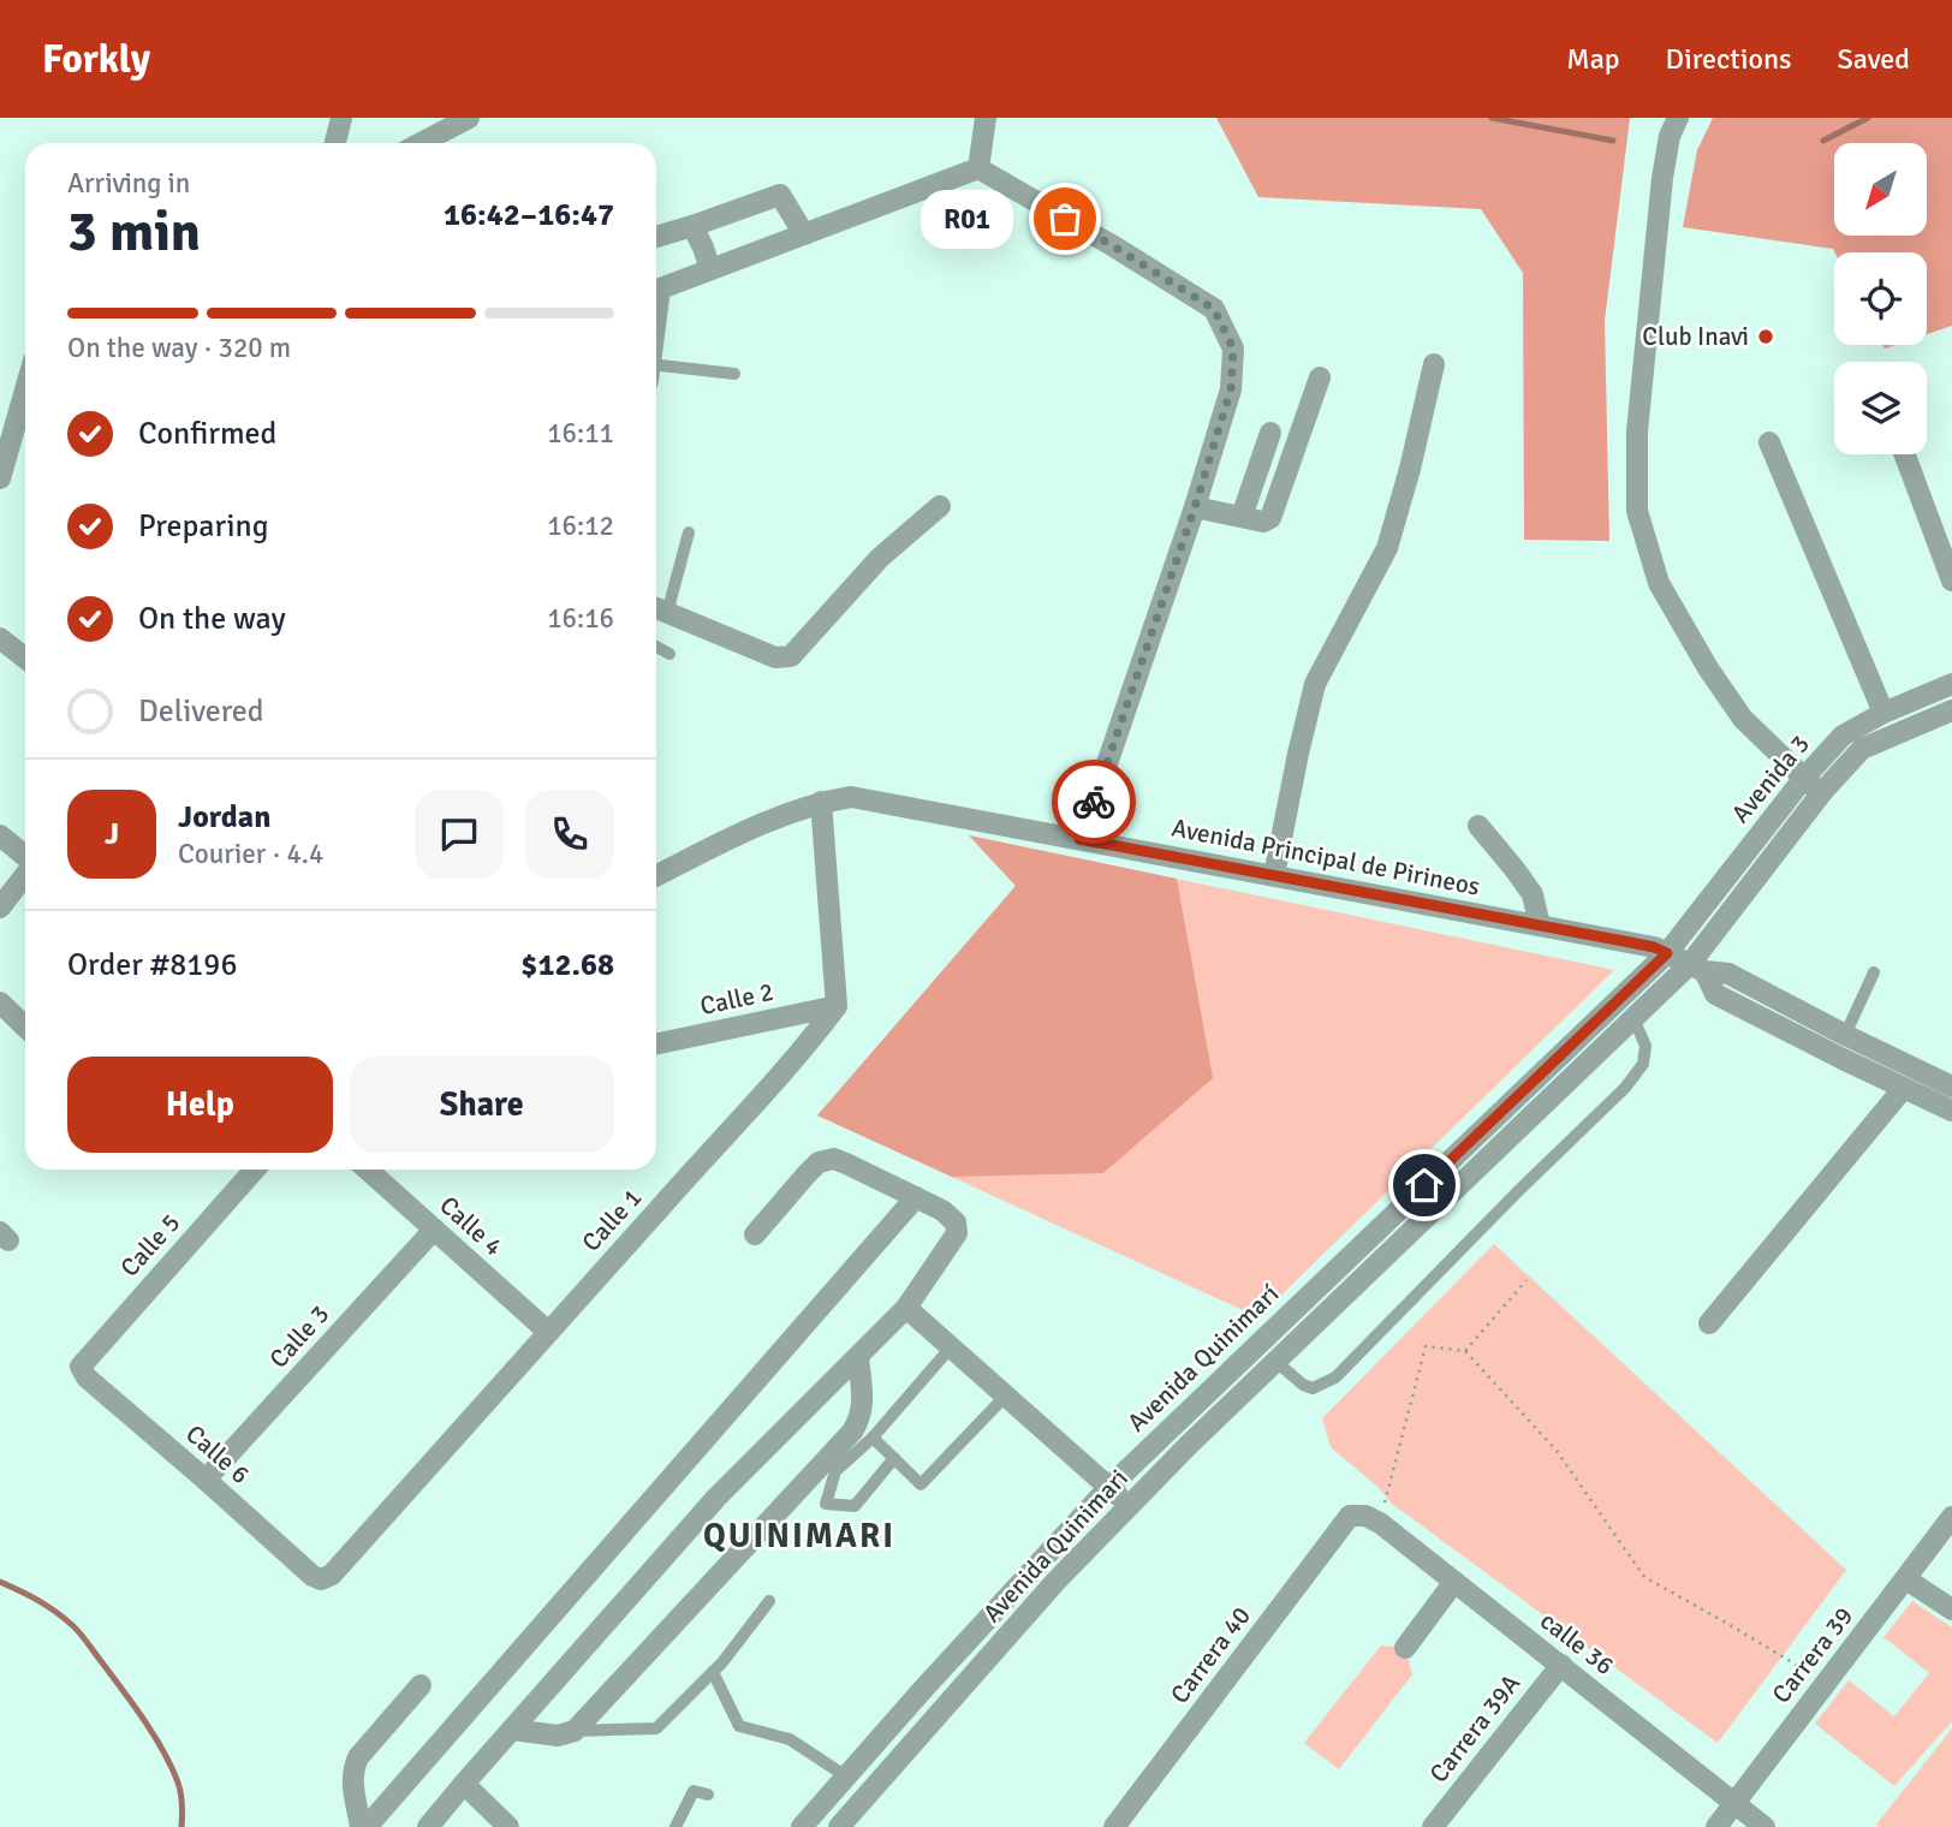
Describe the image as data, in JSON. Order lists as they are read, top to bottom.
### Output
{
  "streets": {
    "street": [
      "Avenida 3",
      "Avenida Principal de Pirineos",
      "Calle 2",
      "Calle 1",
      "Calle 4",
      "Calle 5",
      "Calle 3",
      "Avenida Quinimarí",
      "Calle 6",
      "Avenida Quinimari",
      "calle 36",
      "Carrera 40",
      "Carrera 39",
      "Carrera 39A"
    ]
  },
  "crossings": [
    ["Avenida 3", "Avenida Principal de Pirineos"],
    ["Avenida 3", "Avenida Quinimarí"],
    ["Avenida 3", "Avenida Quinimari"],
    ["Avenida Principal de Pirineos", "Avenida Quinimarí"],
    ["Avenida Principal de Pirineos", "Avenida Quinimari"],
    ["Calle 2", "Calle 1"],
    ["Calle 1", "Calle 4"],
    ["Calle 1", "Calle 6"],
    ["Calle 4", "Calle 3"],
    ["Calle 5", "Calle 6"],
    ["Calle 3", "Calle 6"],
    ["calle 36", "Carrera 40"],
    ["calle 36", "Carrera 39"],
    ["calle 36", "Carrera 39A"]
  ],
  "districts": ["QUINIMARI"],
  "places": ["R01", "Club Inavi"],
  "north": "bottom left",
  "page": {
    "header": "Forkly",
    "nav": ["Map", "Directions", "Saved"],
    "heading": ["3 min", "Arriving in", "16:42–16:47"],
    "panel": [
      "Jordan",
      "Courier · 4.4",
      "Order #8196",
      "$12.68"
    ],
    "bubble": "R01",
    "bar": "On the way · 320 m",
    "list": [
      ["Confirmed", "16:11"],
      ["Preparing", "16:12"],
      ["On the way", "16:16"],
      "Delivered"
    ],
    "round": "J",
    "buttons": ["Help", "Share"]
  }
}
